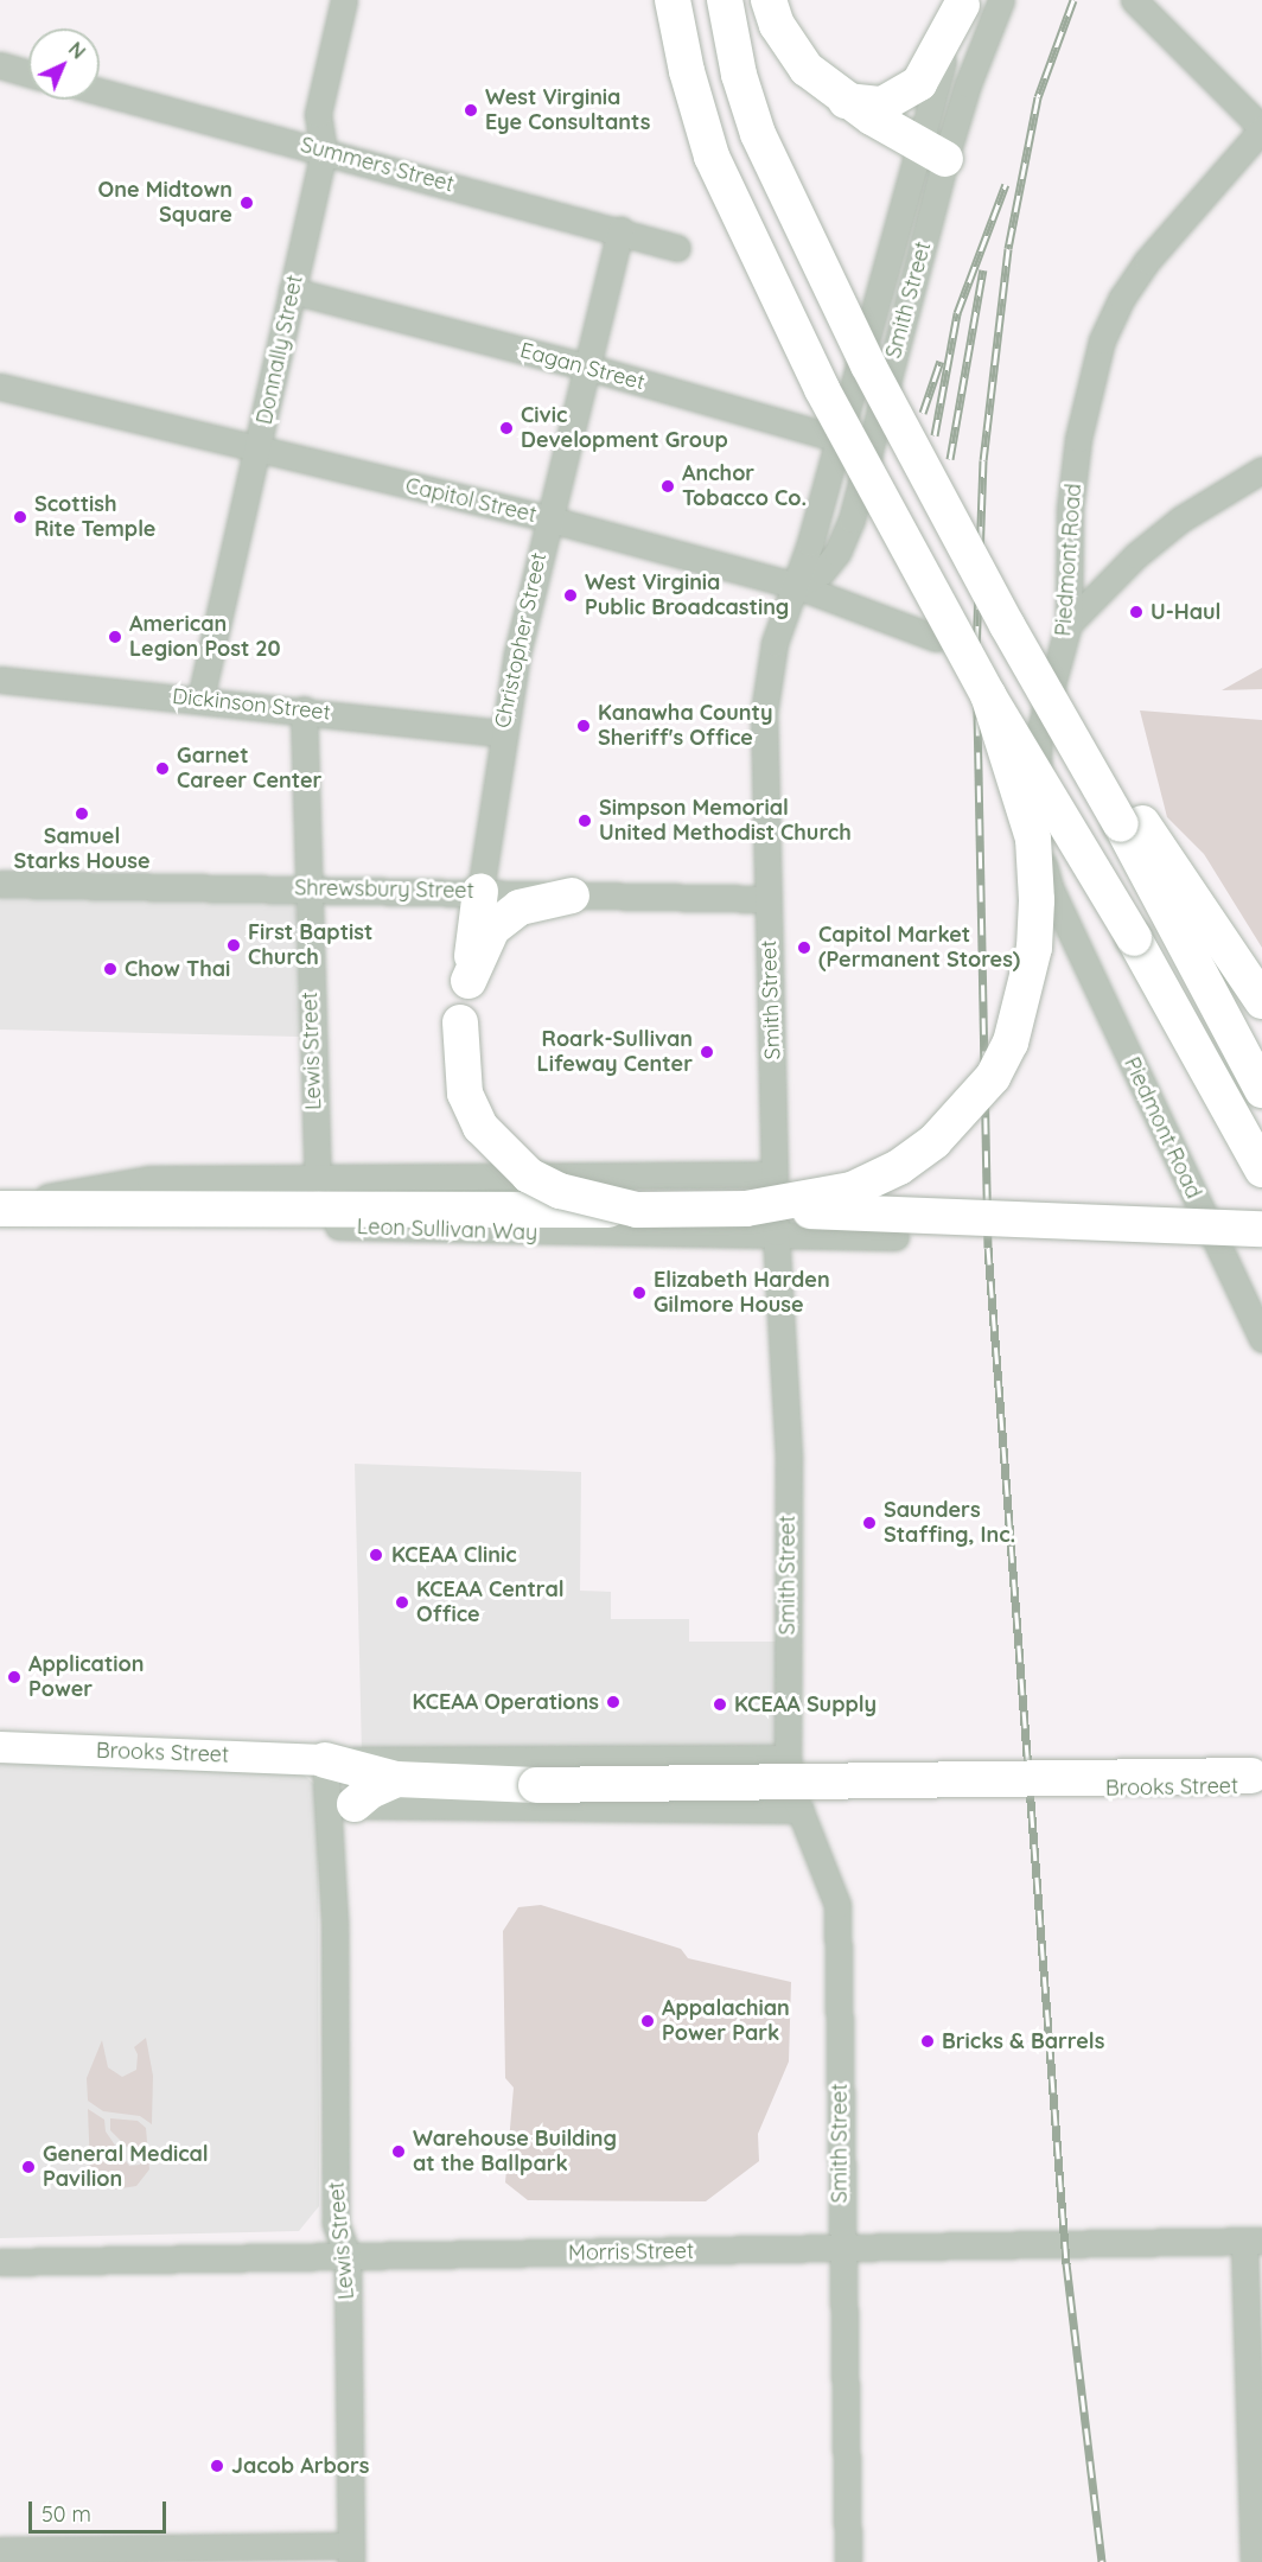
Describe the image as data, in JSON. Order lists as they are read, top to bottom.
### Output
{
  "streets": {
    "main road": ["Brooks Street"],
    "street": [
      "Summers Street",
      "Smith Street",
      "Donnally Street",
      "Eagan Street",
      "Capitol Street",
      "Piedmont Road",
      "Christopher Street",
      "Dickinson Street",
      "Shrewsbury Street",
      "Lewis Street",
      "Leon Sullivan Way",
      "Morris Street"
    ]
  },
  "crossings": [
    ["Summers Street", "Donnally Street"],
    ["Summers Street", "Christopher Street"],
    ["Smith Street", "Eagan Street"],
    ["Smith Street", "Capitol Street"],
    ["Smith Street", "Shrewsbury Street"],
    ["Smith Street", "Leon Sullivan Way"],
    ["Smith Street", "Morris Street"],
    ["Donnally Street", "Eagan Street"],
    ["Donnally Street", "Capitol Street"],
    ["Donnally Street", "Dickinson Street"],
    ["Eagan Street", "Christopher Street"],
    ["Capitol Street", "Christopher Street"],
    ["Christopher Street", "Dickinson Street"],
    ["Christopher Street", "Shrewsbury Street"],
    ["Dickinson Street", "Lewis Street"],
    ["Shrewsbury Street", "Lewis Street"],
    ["Lewis Street", "Brooks Street"],
    ["Lewis Street", "Morris Street"]
  ],
  "places": [
    "West Virginia Eye Consultants",
    "One Midtown Square",
    "Civic Development Group",
    "Anchor Tobacco Co.",
    "Scottish Rite Temple",
    "West Virginia Public Broadcasting",
    "U-Haul",
    "American Legion Post 20",
    "Kanawha County Sheriff's Office",
    "Garnet Career Center",
    "Samuel Starks House",
    "Simpson Memorial United Methodist Church",
    "First Baptist Church",
    "Capitol Market (Permanent Stores)",
    "Chow Thai",
    "Roark-Sullivan Lifeway Center",
    "Elizabeth Harden Gilmore House",
    "Saunders Staffing, Inc.",
    "KCEAA Clinic",
    "KCEAA Central Office",
    "Application Power",
    "KCEAA Operations",
    "KCEAA Supply",
    "Appalachian Power Park",
    "Bricks & Barrels",
    "Warehouse Building at the Ballpark",
    "General Medical Pavilion",
    "Jacob Arbors"
  ],
  "scale_bar": "50 m",
  "north": "top right"
}
